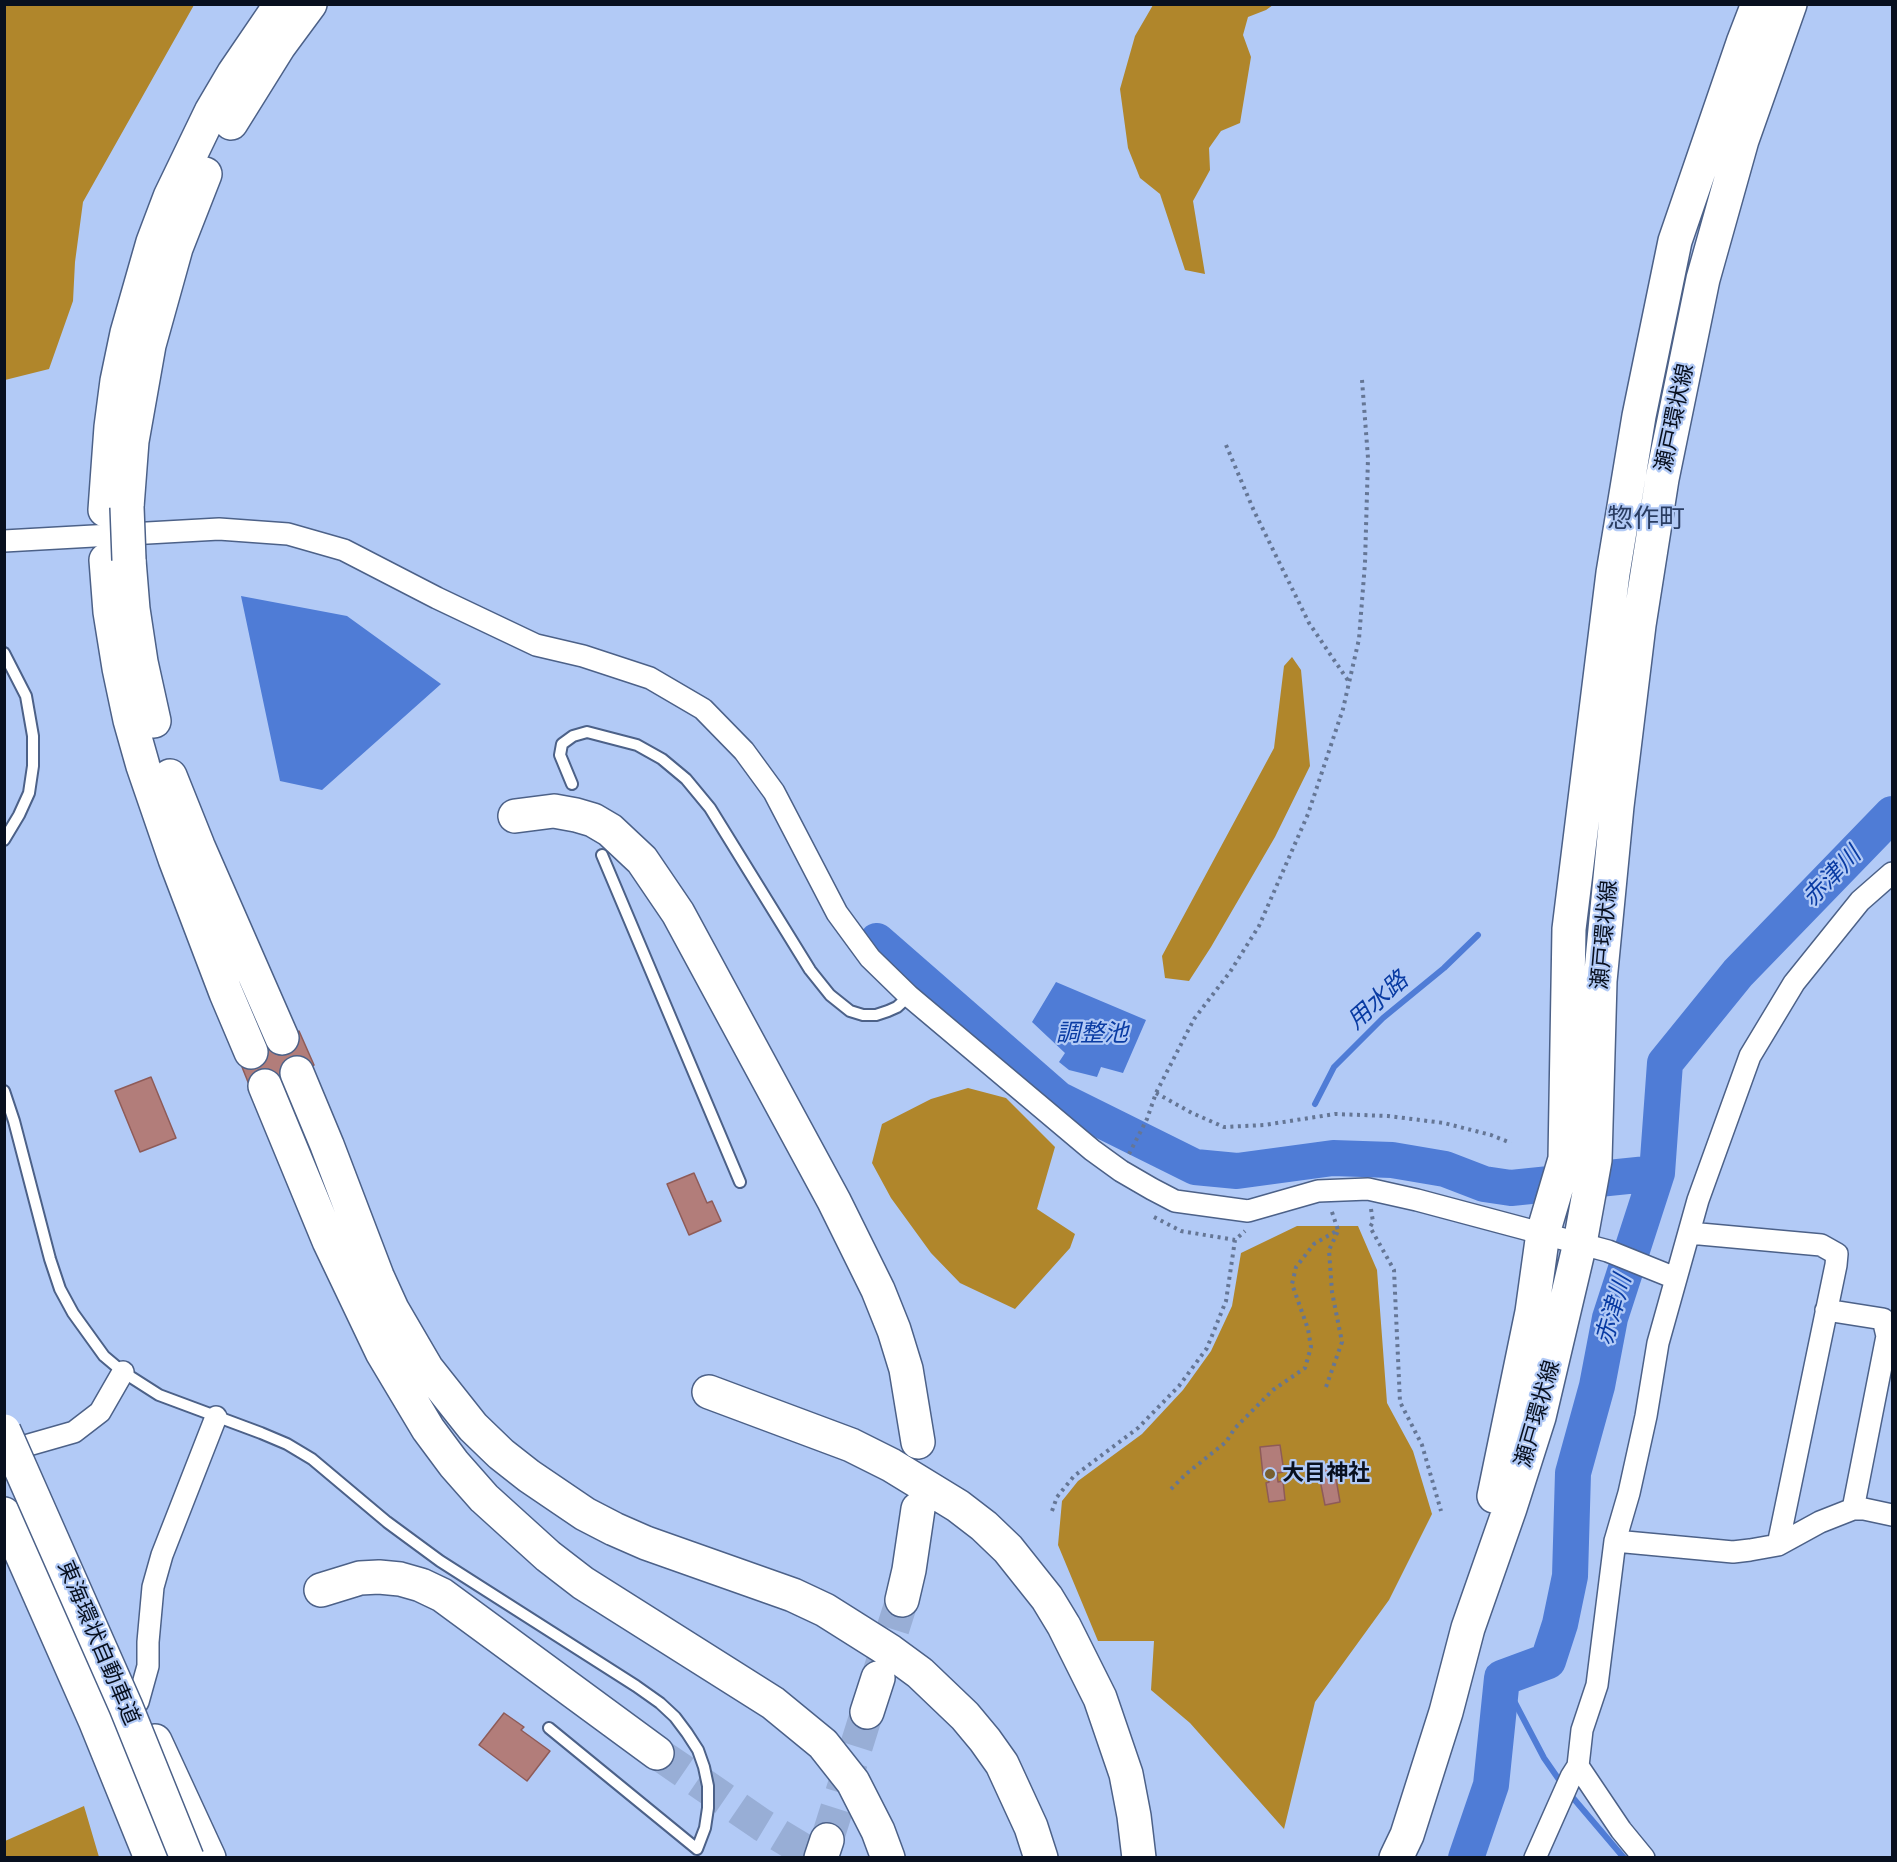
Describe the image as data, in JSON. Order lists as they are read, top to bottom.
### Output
{
  "streets": {
    "main road": ["瀬戸環状線", "東海環状自動車道"]
  },
  "districts": ["惣作町"],
  "water": ["赤津川", "用水路", "調整池"],
  "places": ["大目神社"]
}
